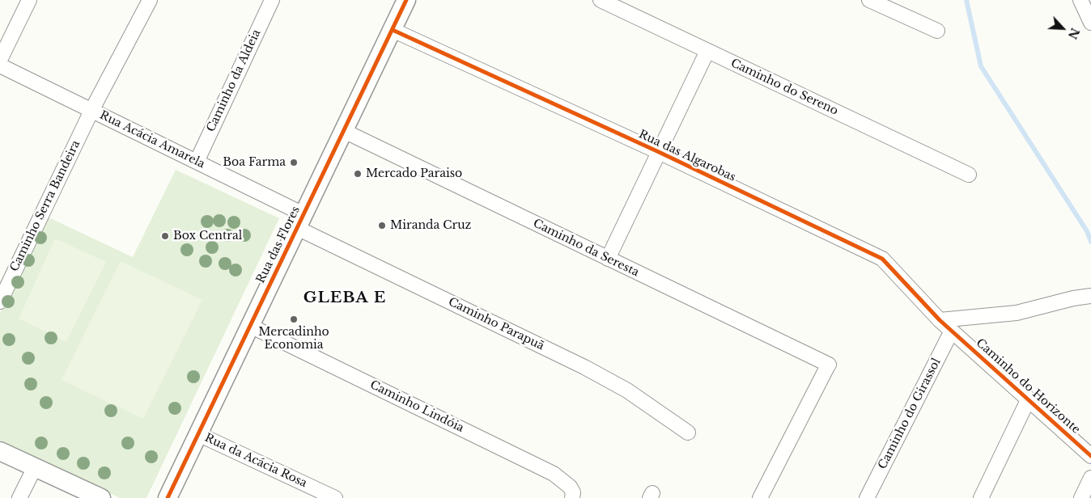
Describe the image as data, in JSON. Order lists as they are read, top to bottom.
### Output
{
  "streets": {
    "street": [
      "Caminho da Aldeia",
      "Caminho do Sereno",
      "Rua Acácia Amarela",
      "Rua das Algarobas",
      "Caminho Serra Bandeira",
      "Rua das Flores",
      "Caminho da Seresta",
      "Caminho Parapuã",
      "Caminho do Horizonte",
      "Caminho Lindóia",
      "Caminho do Girassol",
      "Rua da Acácia Rosa"
    ]
  },
  "crossings": [
    ["Caminho da Aldeia", "Rua Acácia Amarela"],
    ["Rua Acácia Amarela", "Caminho Serra Bandeira"],
    ["Rua Acácia Amarela", "Rua das Flores"],
    ["Rua Acácia Amarela", "Caminho Parapuã"],
    ["Rua das Algarobas", "Rua das Flores"],
    ["Rua das Algarobas", "Caminho do Horizonte"],
    ["Rua das Algarobas", "Caminho do Girassol"],
    ["Rua das Flores", "Caminho da Seresta"],
    ["Rua das Flores", "Caminho Parapuã"],
    ["Rua das Flores", "Caminho Lindóia"],
    ["Rua das Flores", "Rua da Acácia Rosa"],
    ["Caminho do Horizonte", "Caminho do Girassol"]
  ],
  "districts": ["GLEBA E"],
  "places": [
    "Boa Farma",
    "Mercado Paraiso",
    "Miranda Cruz",
    "Box Central",
    "Mercadinho Economia"
  ],
  "north": "bottom right"
}
